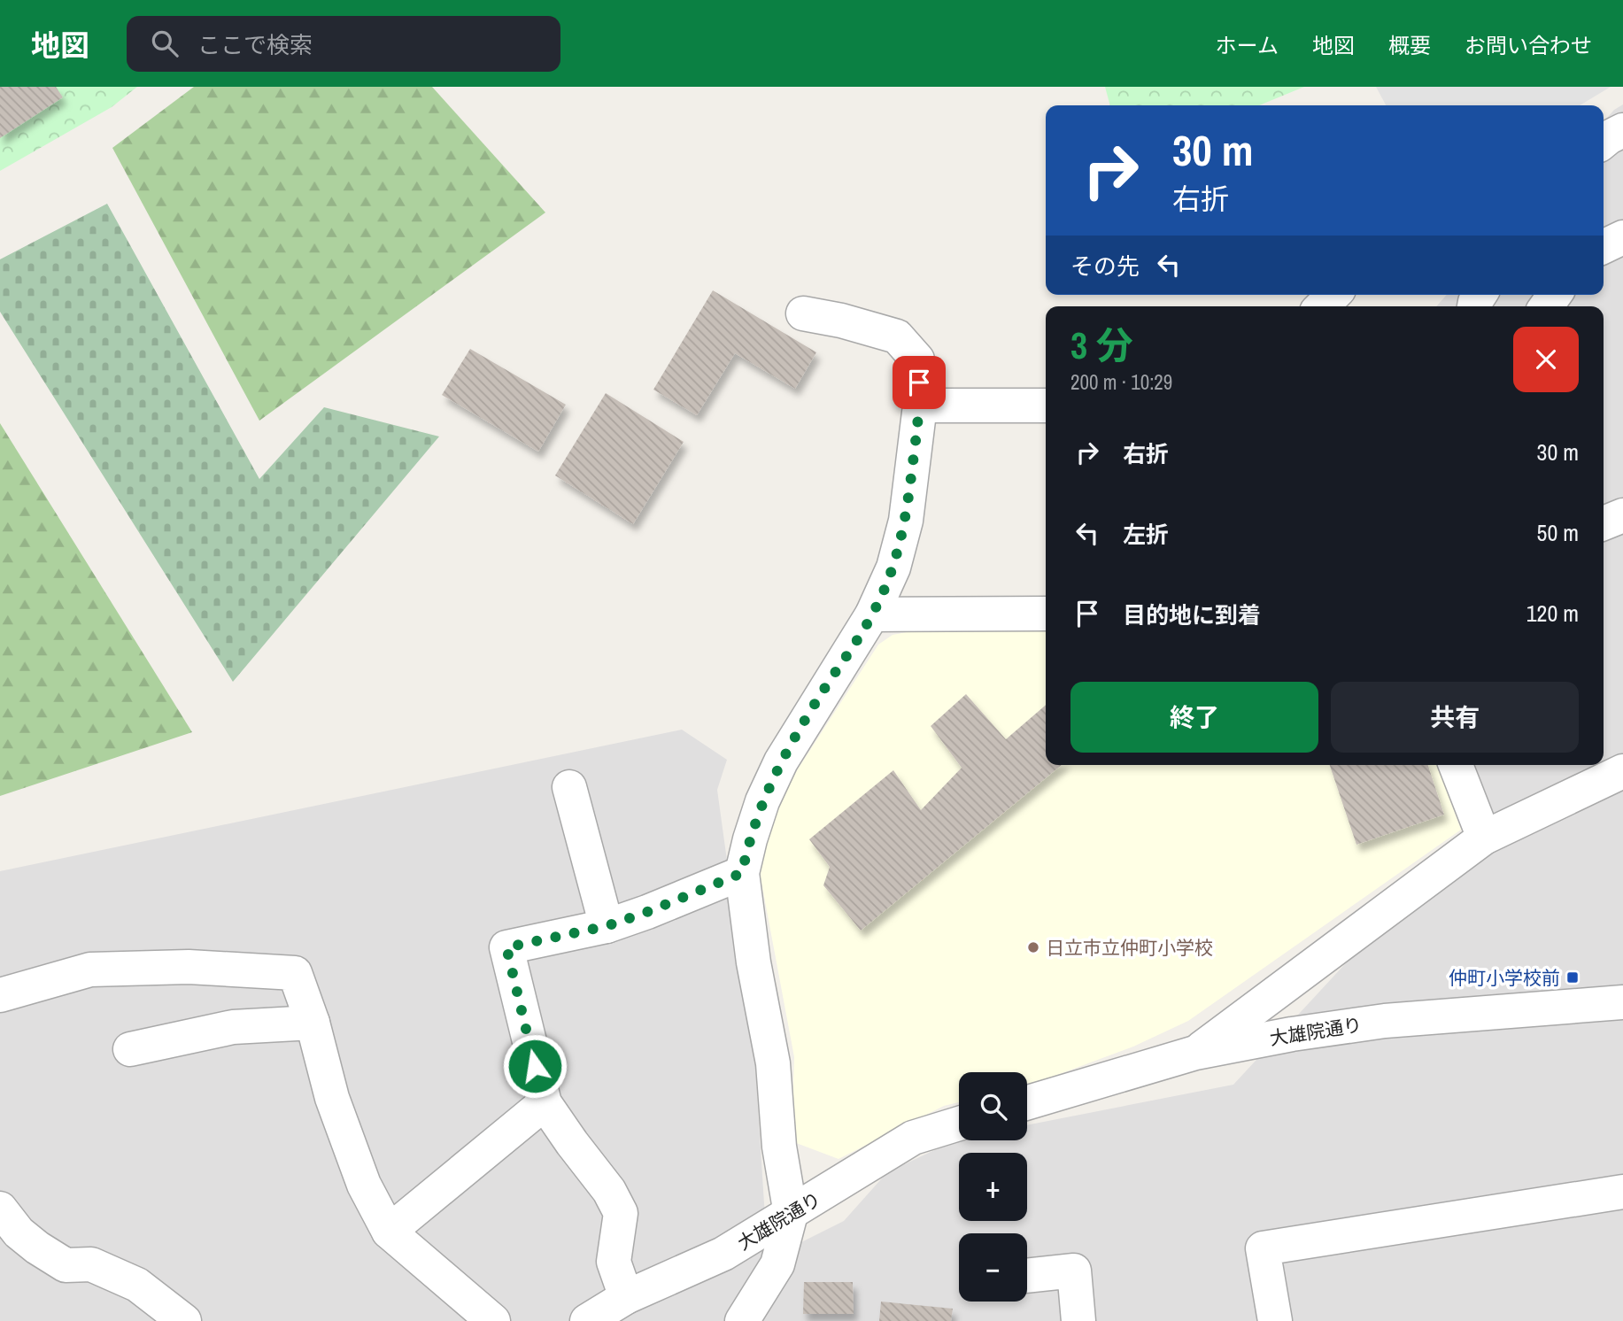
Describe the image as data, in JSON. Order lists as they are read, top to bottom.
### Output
{
  "streets": {
    "street": ["大雄院通り"]
  },
  "places": {
    "other": ["日立市立仲町小学校"],
    "transit": ["仲町小学校前"]
  },
  "page": {
    "header": "地図",
    "search": "ここで検索",
    "nav": [
      "ホーム",
      "地図",
      "概要",
      "お問い合わせ"
    ],
    "turn": ["30 m", "右折"],
    "then": "その先",
    "heading": ["3 分", "200 m · 10:29"],
    "list": [
      {
        "name": "右折",
        "value": "30 m"
      },
      {
        "name": "左折",
        "value": "50 m"
      },
      {
        "name": "目的地に到着",
        "value": "120 m"
      }
    ],
    "buttons": ["終了", "共有"],
    "map_buttons": ["+", "−"]
  }
}
